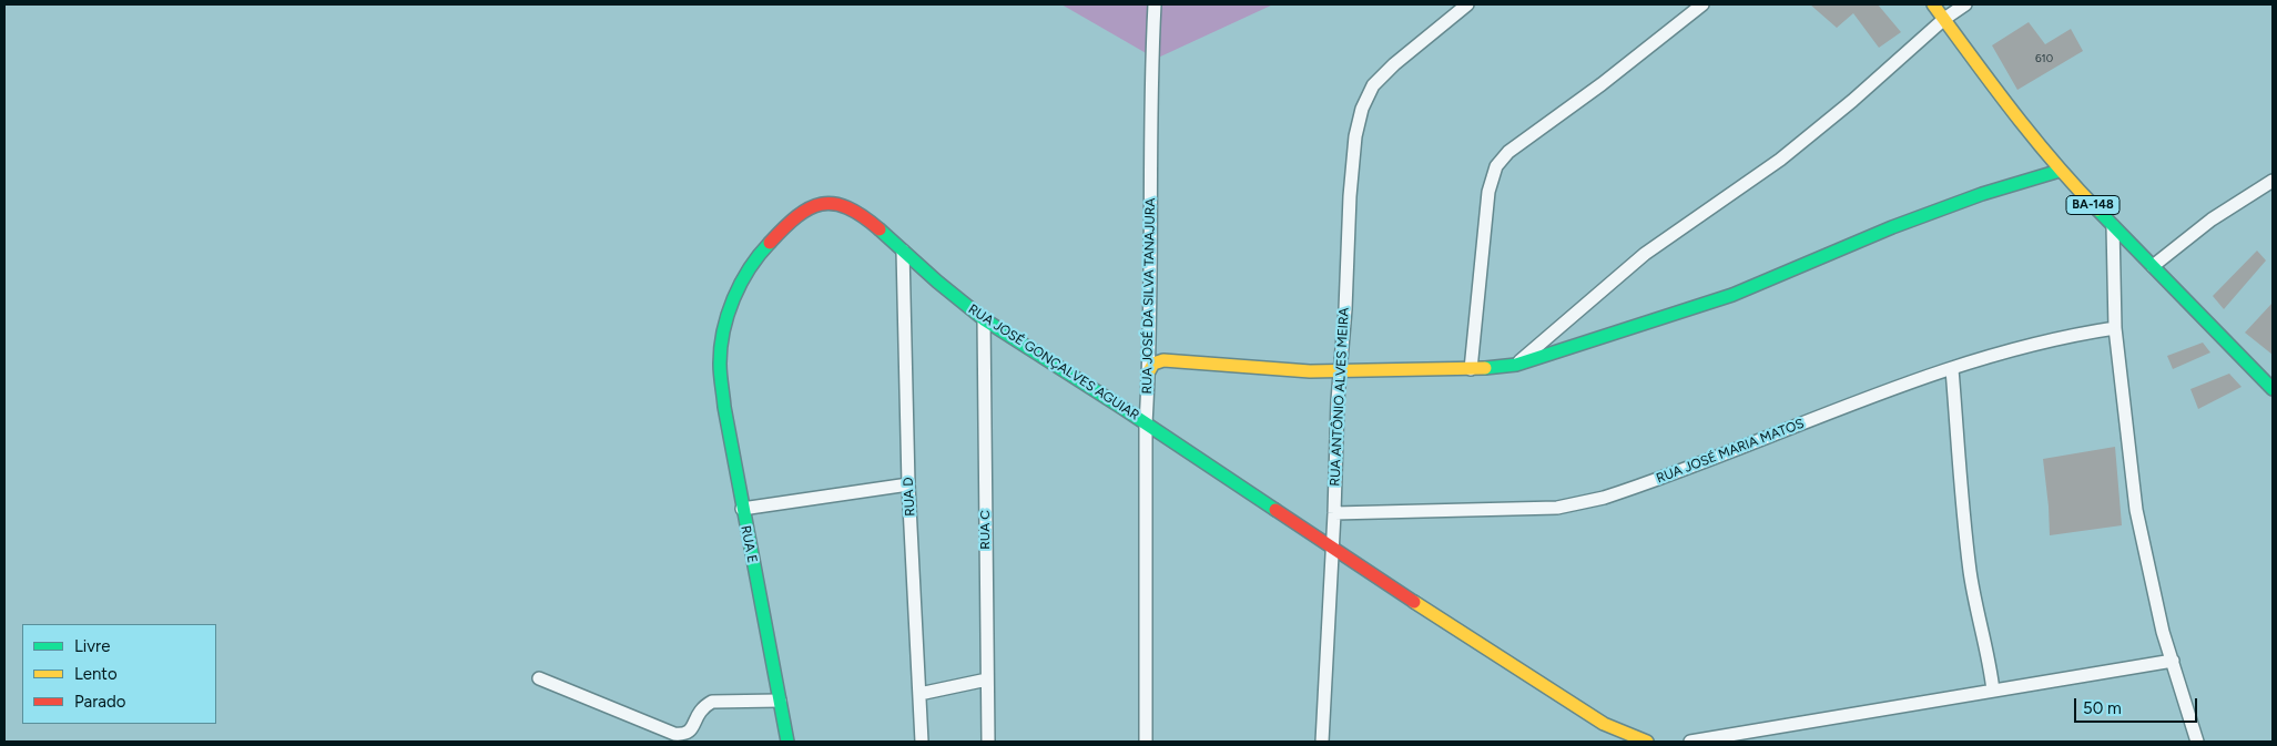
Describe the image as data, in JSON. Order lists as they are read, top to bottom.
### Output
{
  "streets": {
    "street": [
      "BA-148",
      "RUA JOSÉ DA SILVA TANAJURA",
      "RUA JOSÉ GONÇALVES AGUIAR",
      "RUA ANTÔNIO ALVES MEIRA",
      "RUA JOSÉ MARIA MATOS",
      "RUA D",
      "RUA C",
      "RUA E"
    ]
  },
  "crossings": [
    ["RUA JOSÉ DA SILVA TANAJURA", "RUA JOSÉ GONÇALVES AGUIAR"],
    ["RUA JOSÉ GONÇALVES AGUIAR", "RUA ANTÔNIO ALVES MEIRA"],
    ["RUA JOSÉ GONÇALVES AGUIAR", "RUA D"],
    ["RUA JOSÉ GONÇALVES AGUIAR", "RUA C"],
    ["RUA JOSÉ GONÇALVES AGUIAR", "RUA E"],
    ["RUA ANTÔNIO ALVES MEIRA", "RUA JOSÉ MARIA MATOS"]
  ],
  "house_numbers": ["610"],
  "legend": ["Livre", "Lento", "Parado"],
  "scale_bar": "50 m"
}
